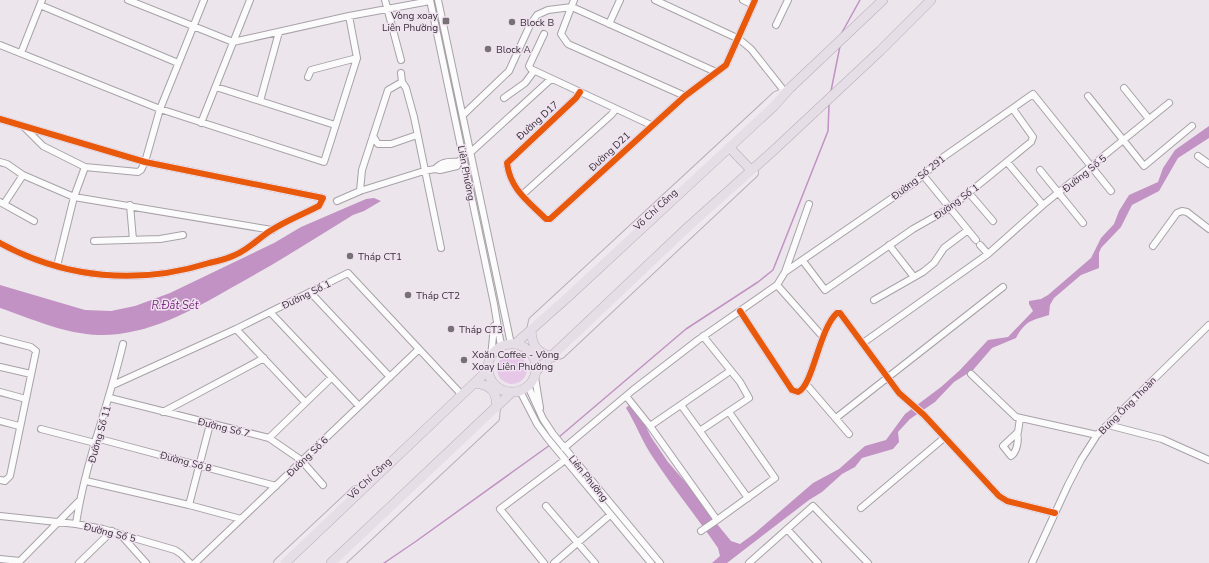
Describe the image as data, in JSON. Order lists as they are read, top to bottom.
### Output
{
  "streets": {
    "highway": ["Võ Chí Công"],
    "street": [
      "Đường D17",
      "Đường D21",
      "Liên Phường",
      "Đường Số 5",
      "Đường Số 291",
      "Đường Số 1",
      "Bưng Ông Thoàn",
      "Đường Số 7",
      "Đường Số 11",
      "Đường Số 6",
      "Đường Số 8"
    ]
  },
  "crossings": [
    ["Đường D17", "Đường D21"],
    ["Liên Phường", "Võ Chí Công"],
    ["Đường Số 5", "Đường Số 291"],
    ["Đường Số 5", "Đường Số 11"],
    ["Đường Số 291", "Đường Số 1"],
    ["Đường Số 1", "Võ Chí Công"],
    ["Đường Số 1", "Đường Số 11"],
    ["Đường Số 1", "Đường Số 6"],
    ["Đường Số 7", "Đường Số 11"],
    ["Đường Số 7", "Đường Số 6"],
    ["Đường Số 11", "Đường Số 8"],
    ["Đường Số 6", "Đường Số 8"]
  ],
  "water": ["R.Đất Sét"],
  "places": {
    "transit": ["Vòng xoay Liên Phường"],
    "other": [
      "Block B",
      "Block A",
      "Tháp CT1",
      "Tháp CT2",
      "Tháp CT3",
      "Xoăn Coffee - Vòng Xoay Liên Phường"
    ]
  }
}
